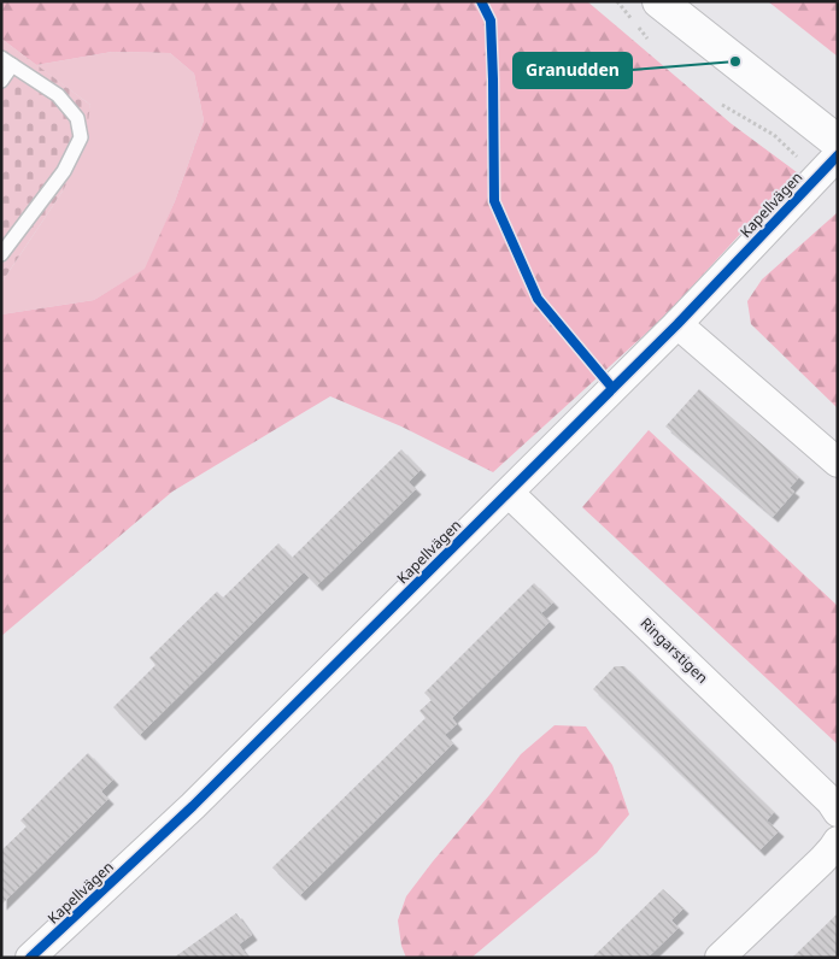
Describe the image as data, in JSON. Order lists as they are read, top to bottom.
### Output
{
  "streets": {
    "street": ["Kapellvägen", "Ringarstigen"]
  },
  "crossings": [
    ["Kapellvägen", "Ringarstigen"]
  ],
  "places": ["Granudden"]
}
